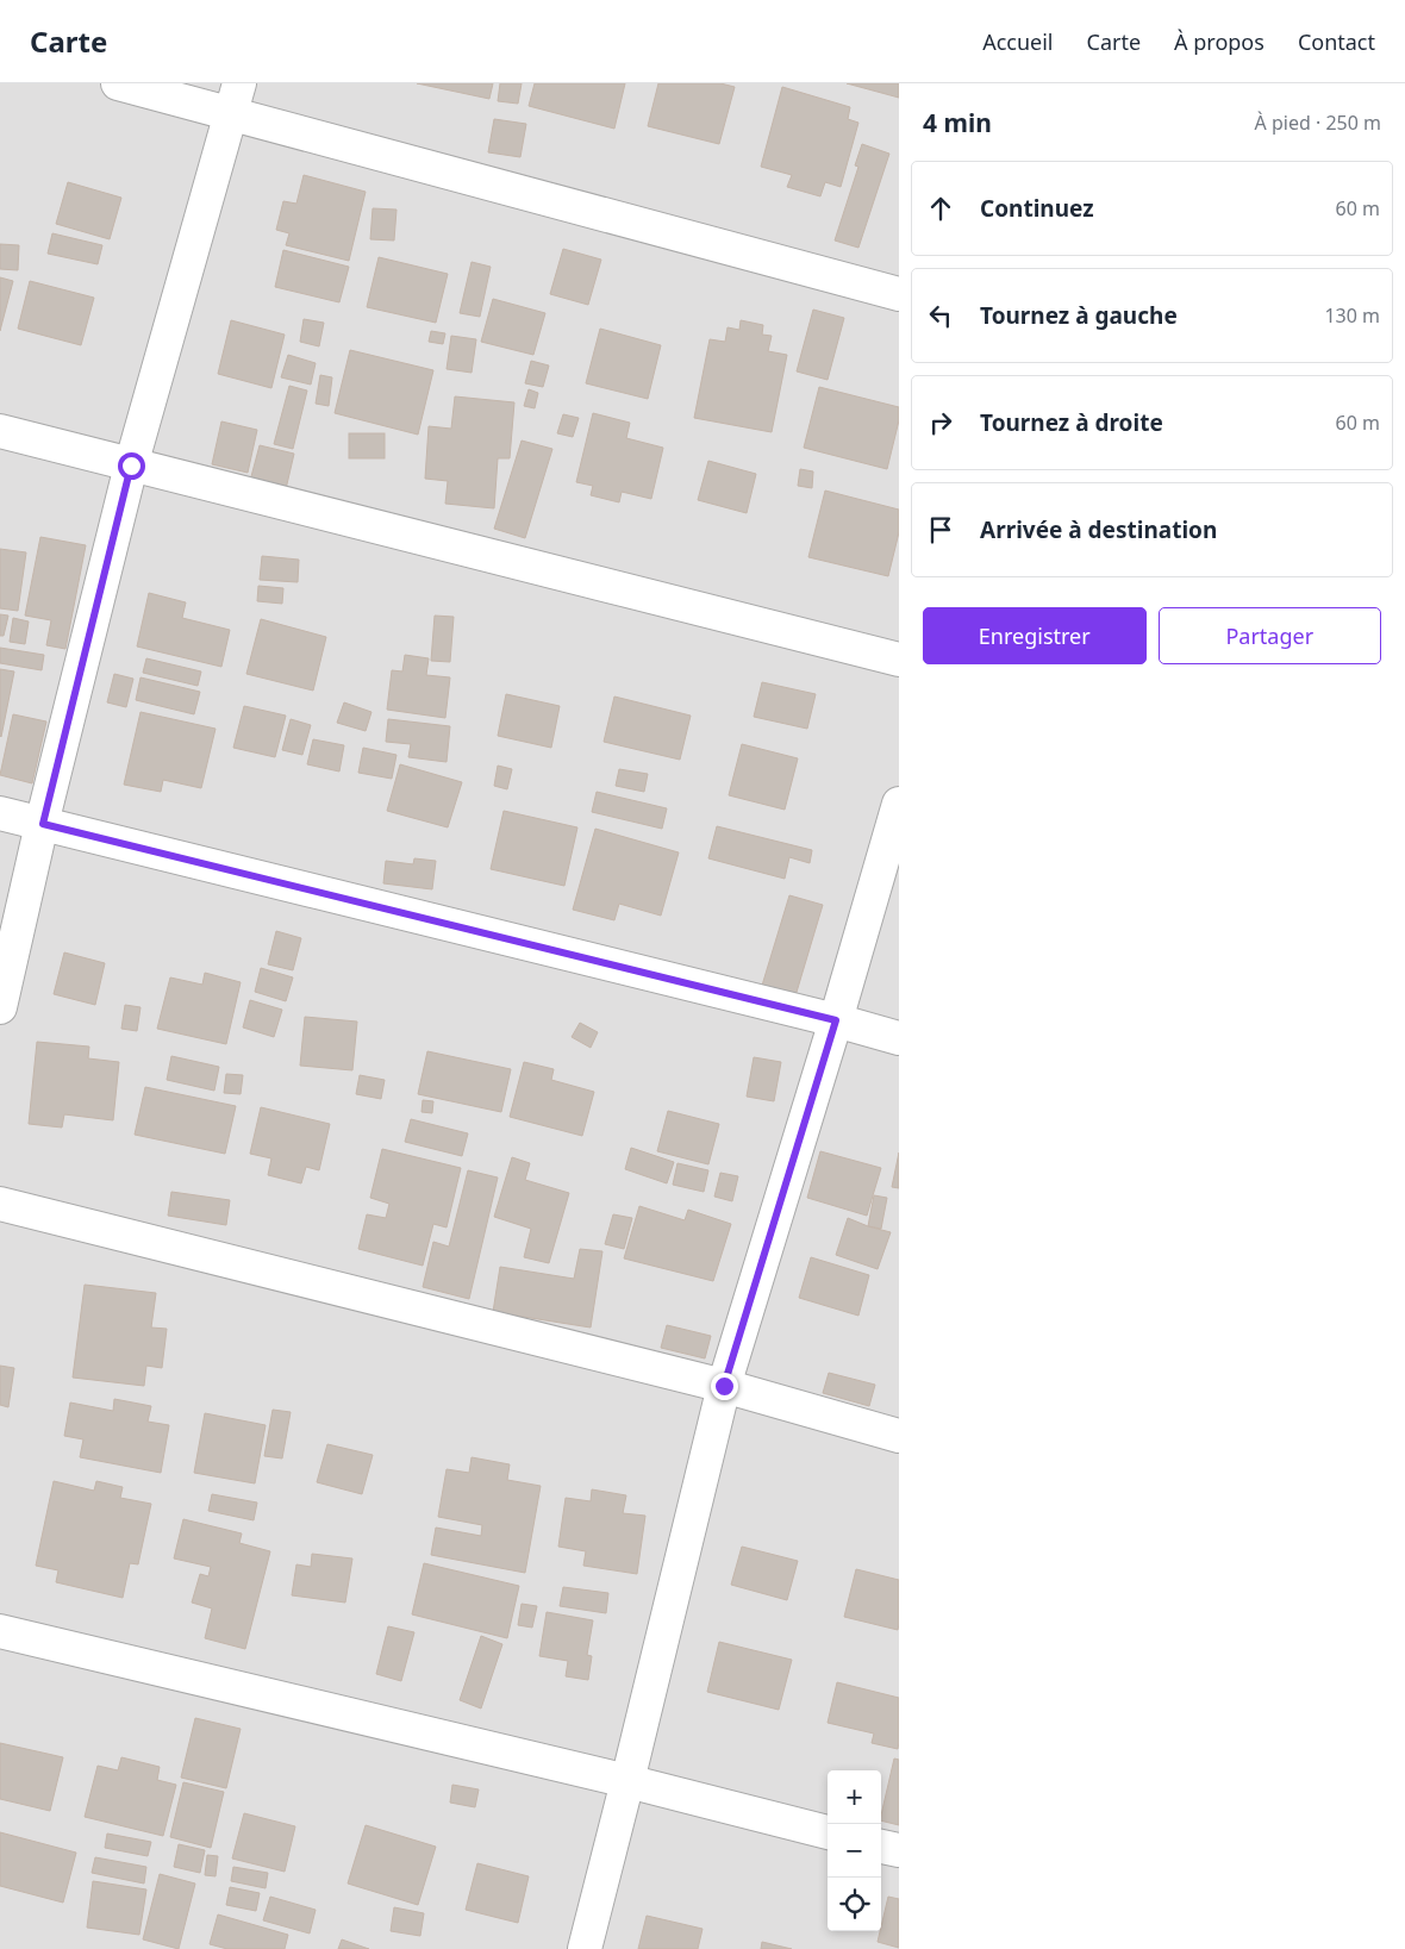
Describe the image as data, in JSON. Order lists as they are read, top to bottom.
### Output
{
  "page": {
    "header": "Carte",
    "nav": [
      "Accueil",
      "Carte",
      "À propos",
      "Contact"
    ],
    "heading": ["4 min", "À pied · 250 m"],
    "list": [
      ["Continuez", "60 m"],
      ["Tournez à gauche", "130 m"],
      ["Tournez à droite", "60 m"],
      "Arrivée à destination"
    ],
    "buttons": ["Enregistrer", "Partager"],
    "map_buttons": ["+", "−"]
  }
}
